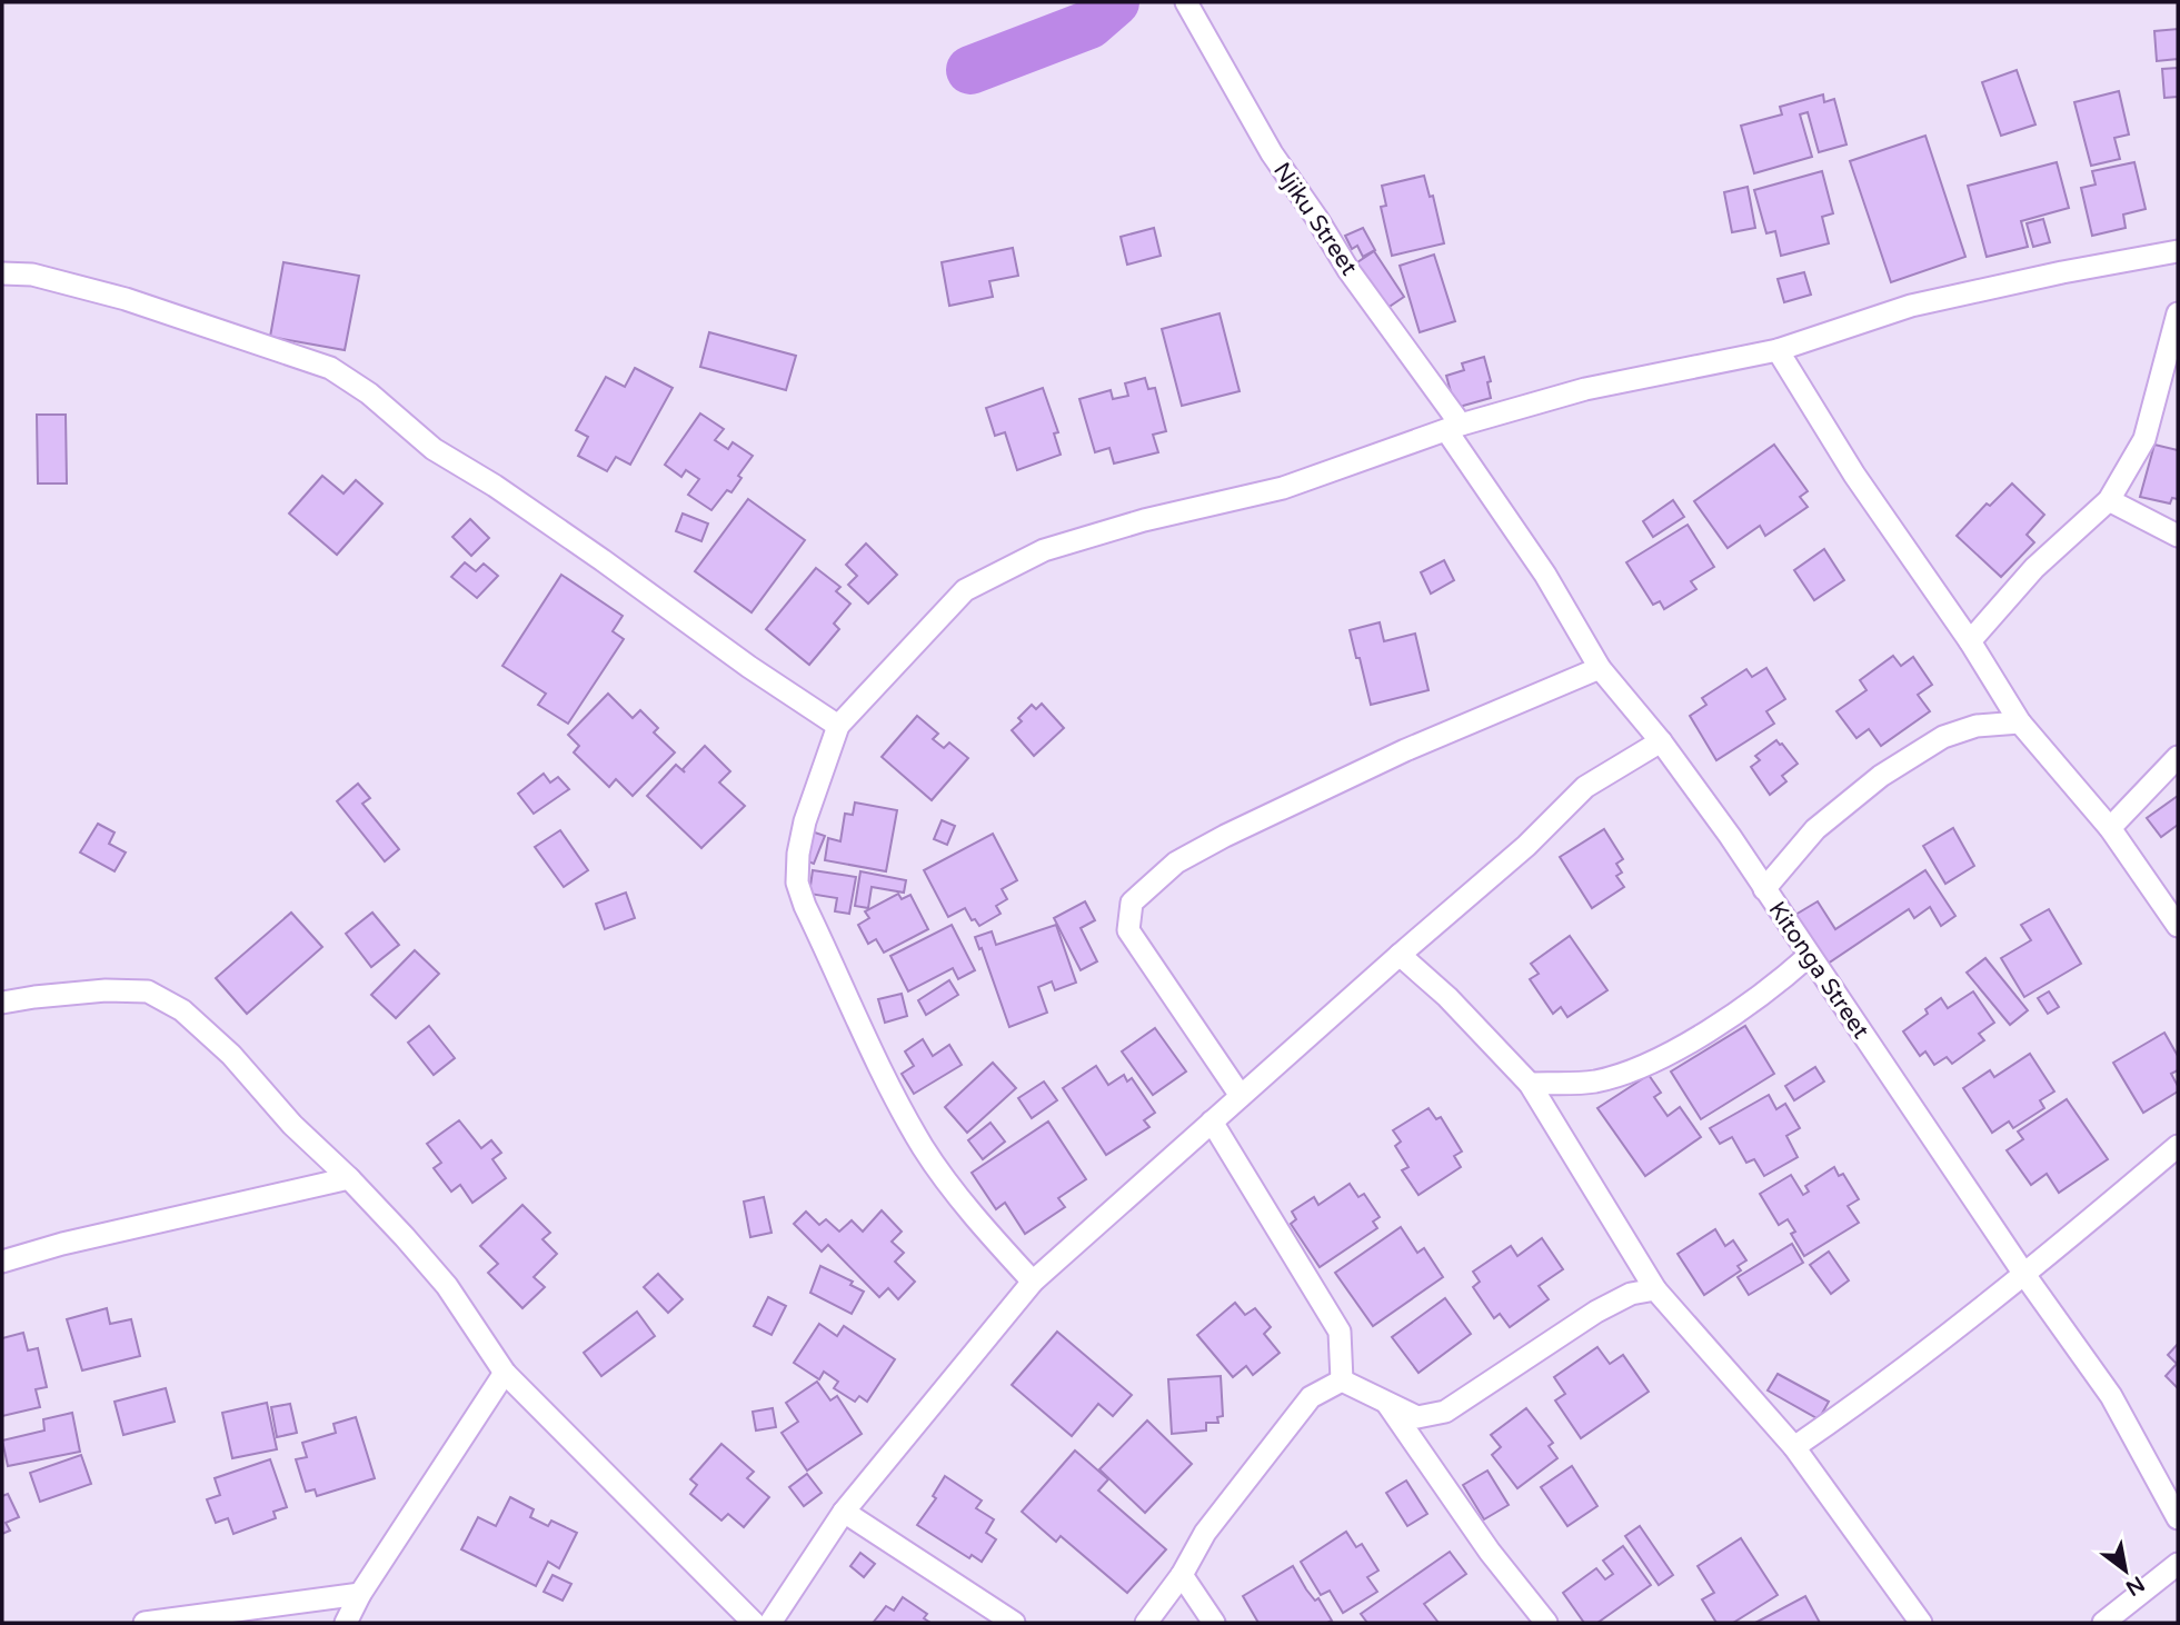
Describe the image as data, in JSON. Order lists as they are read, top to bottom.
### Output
{
  "streets": {
    "street": ["Njiku Street", "Kitonga Street"]
  },
  "crossings": [
    ["Njiku Street", "Kitonga Street"]
  ],
  "north": "bottom right"
}
